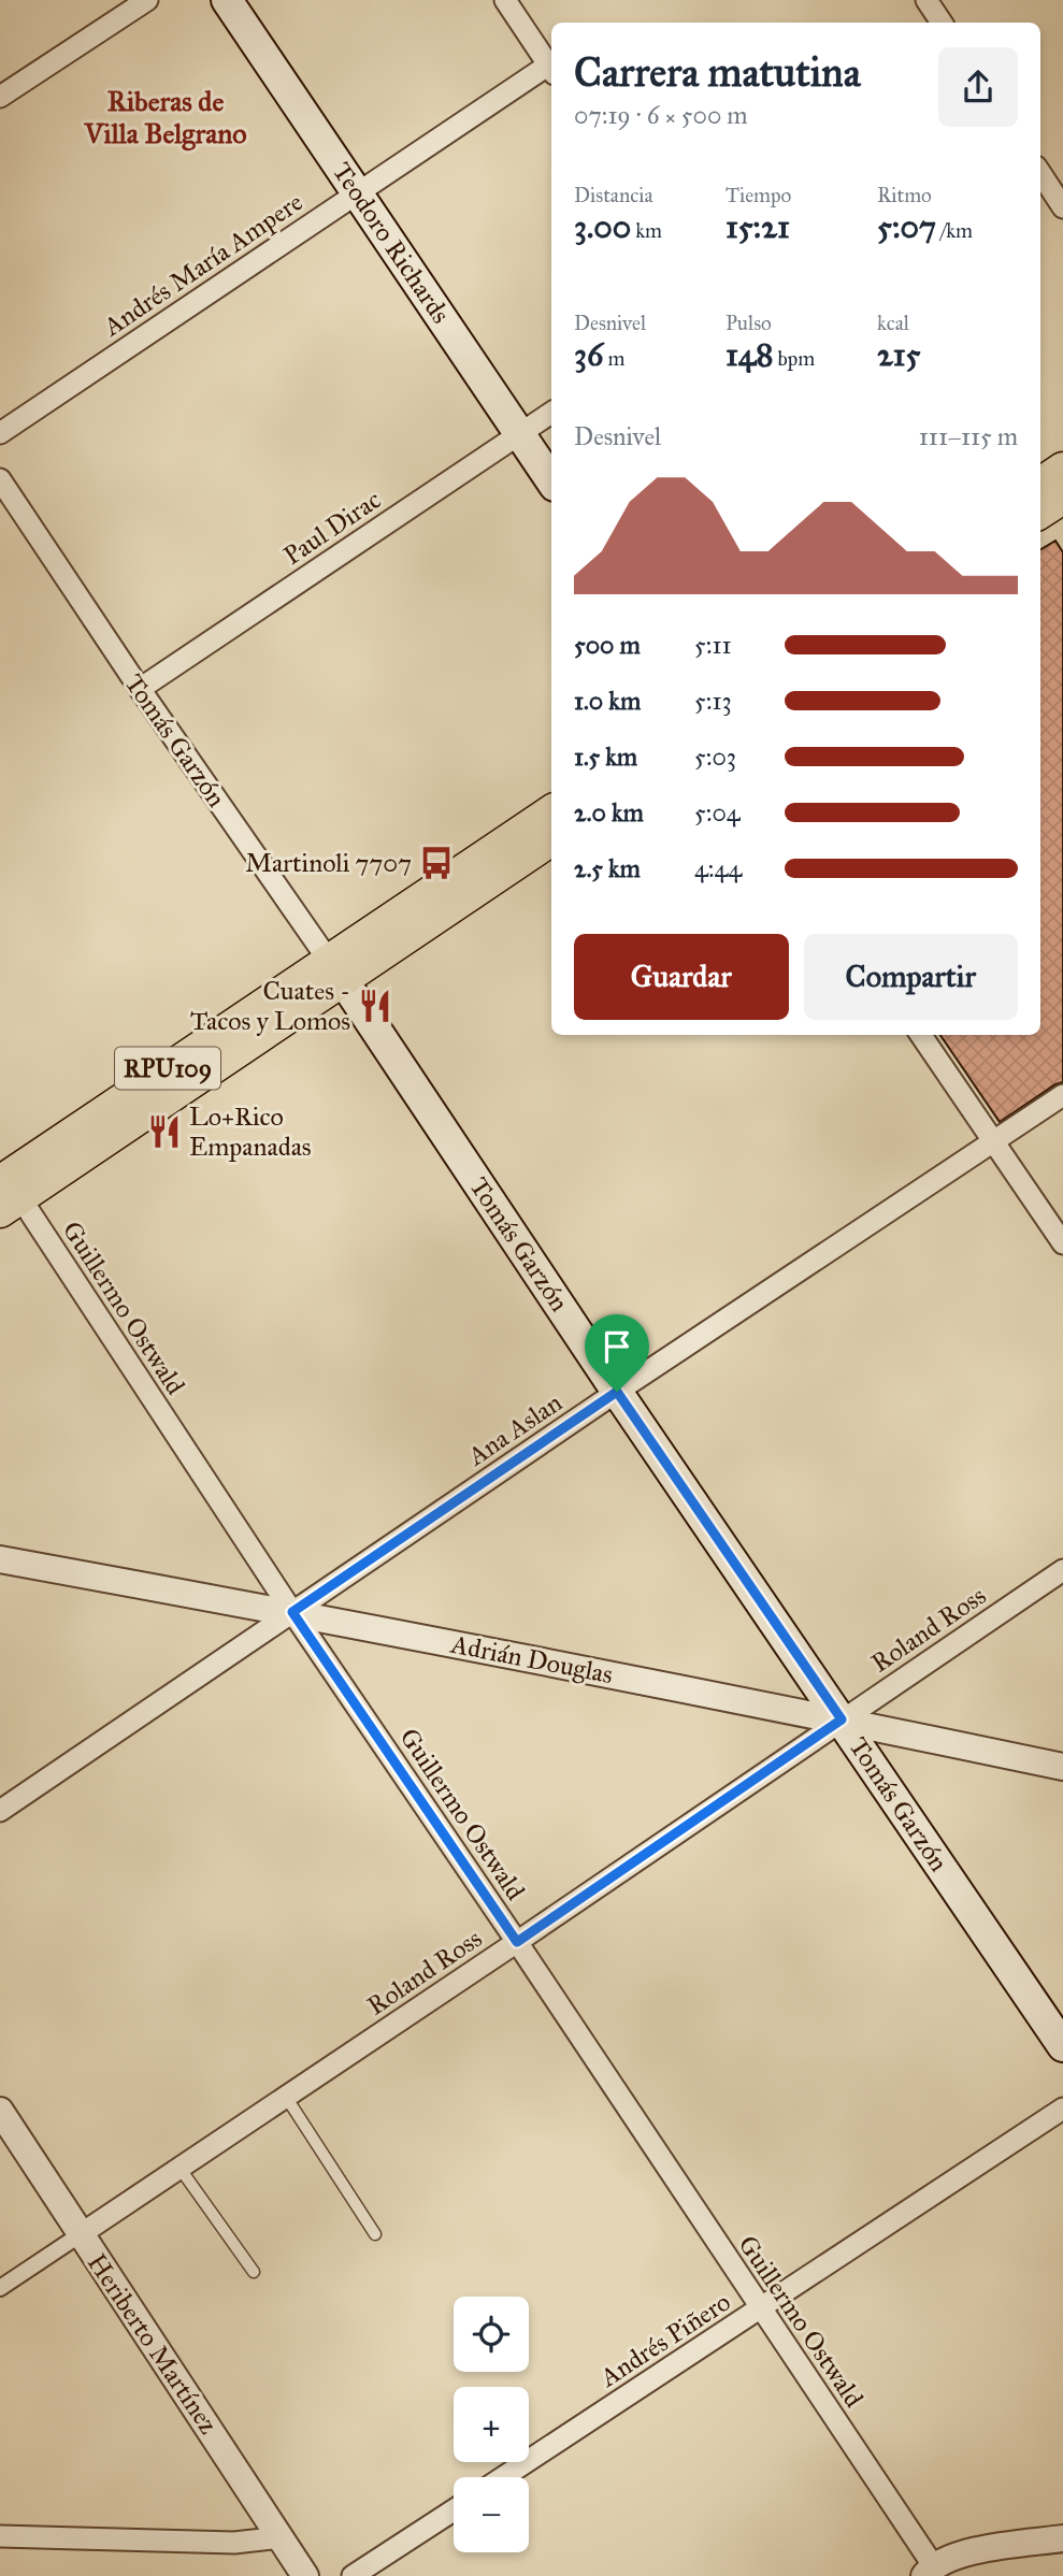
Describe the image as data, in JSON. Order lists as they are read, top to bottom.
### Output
{
  "streets": {
    "main road": ["Teodoro Richards", "Tomás Garzón", "RPU109"],
    "street": [
      "Andrés María Ampere",
      "Paul Dirac",
      "Guillermo Ostwald",
      "Ana Aslan",
      "Roland Ross",
      "Adrián Douglas",
      "Andrés Piñero",
      "Heriberto Martínez"
    ]
  },
  "crossings": [
    ["Teodoro Richards", "Andrés María Ampere"],
    ["Teodoro Richards", "Paul Dirac"],
    ["Paul Dirac", "Tomás Garzón"],
    ["Tomás Garzón", "RPU109"],
    ["Tomás Garzón", "Ana Aslan"],
    ["Tomás Garzón", "Roland Ross"],
    ["Tomás Garzón", "Adrián Douglas"],
    ["RPU109", "Guillermo Ostwald"],
    ["Guillermo Ostwald", "Ana Aslan"],
    ["Guillermo Ostwald", "Roland Ross"],
    ["Guillermo Ostwald", "Adrián Douglas"],
    ["Guillermo Ostwald", "Andrés Piñero"],
    ["Ana Aslan", "Adrián Douglas"],
    ["Roland Ross", "Adrián Douglas"],
    ["Roland Ross", "Heriberto Martínez"]
  ],
  "districts": ["Riberas de Villa Belgrano"],
  "places": {
    "bus stop": ["Martinoli 7707"],
    "restaurant": ["Cuates - Tacos y Lomos", "Lo+Rico Empanadas"]
  },
  "page": {
    "heading": ["Carrera matutina", "07:19 · 6 × 500 m"],
    "stats": [
      ["Distancia", "3.00 km"],
      ["Tiempo", "15:21"],
      ["Ritmo", "5:07 /km"],
      ["Desnivel", "36 m"],
      ["Pulso", "148 bpm"],
      ["kcal", "215"]
    ],
    "chart": ["Desnivel", "111–115 m"],
    "list": [
      {
        "name": "500 m",
        "note": "5:11"
      },
      {
        "name": "1.0 km",
        "note": "5:13"
      },
      {
        "name": "1.5 km",
        "note": "5:03"
      },
      {
        "name": "2.0 km",
        "note": "5:04"
      },
      {
        "name": "2.5 km",
        "note": "4:44"
      }
    ],
    "buttons": ["Guardar", "Compartir"],
    "map_buttons": ["+", "−"]
  }
}
